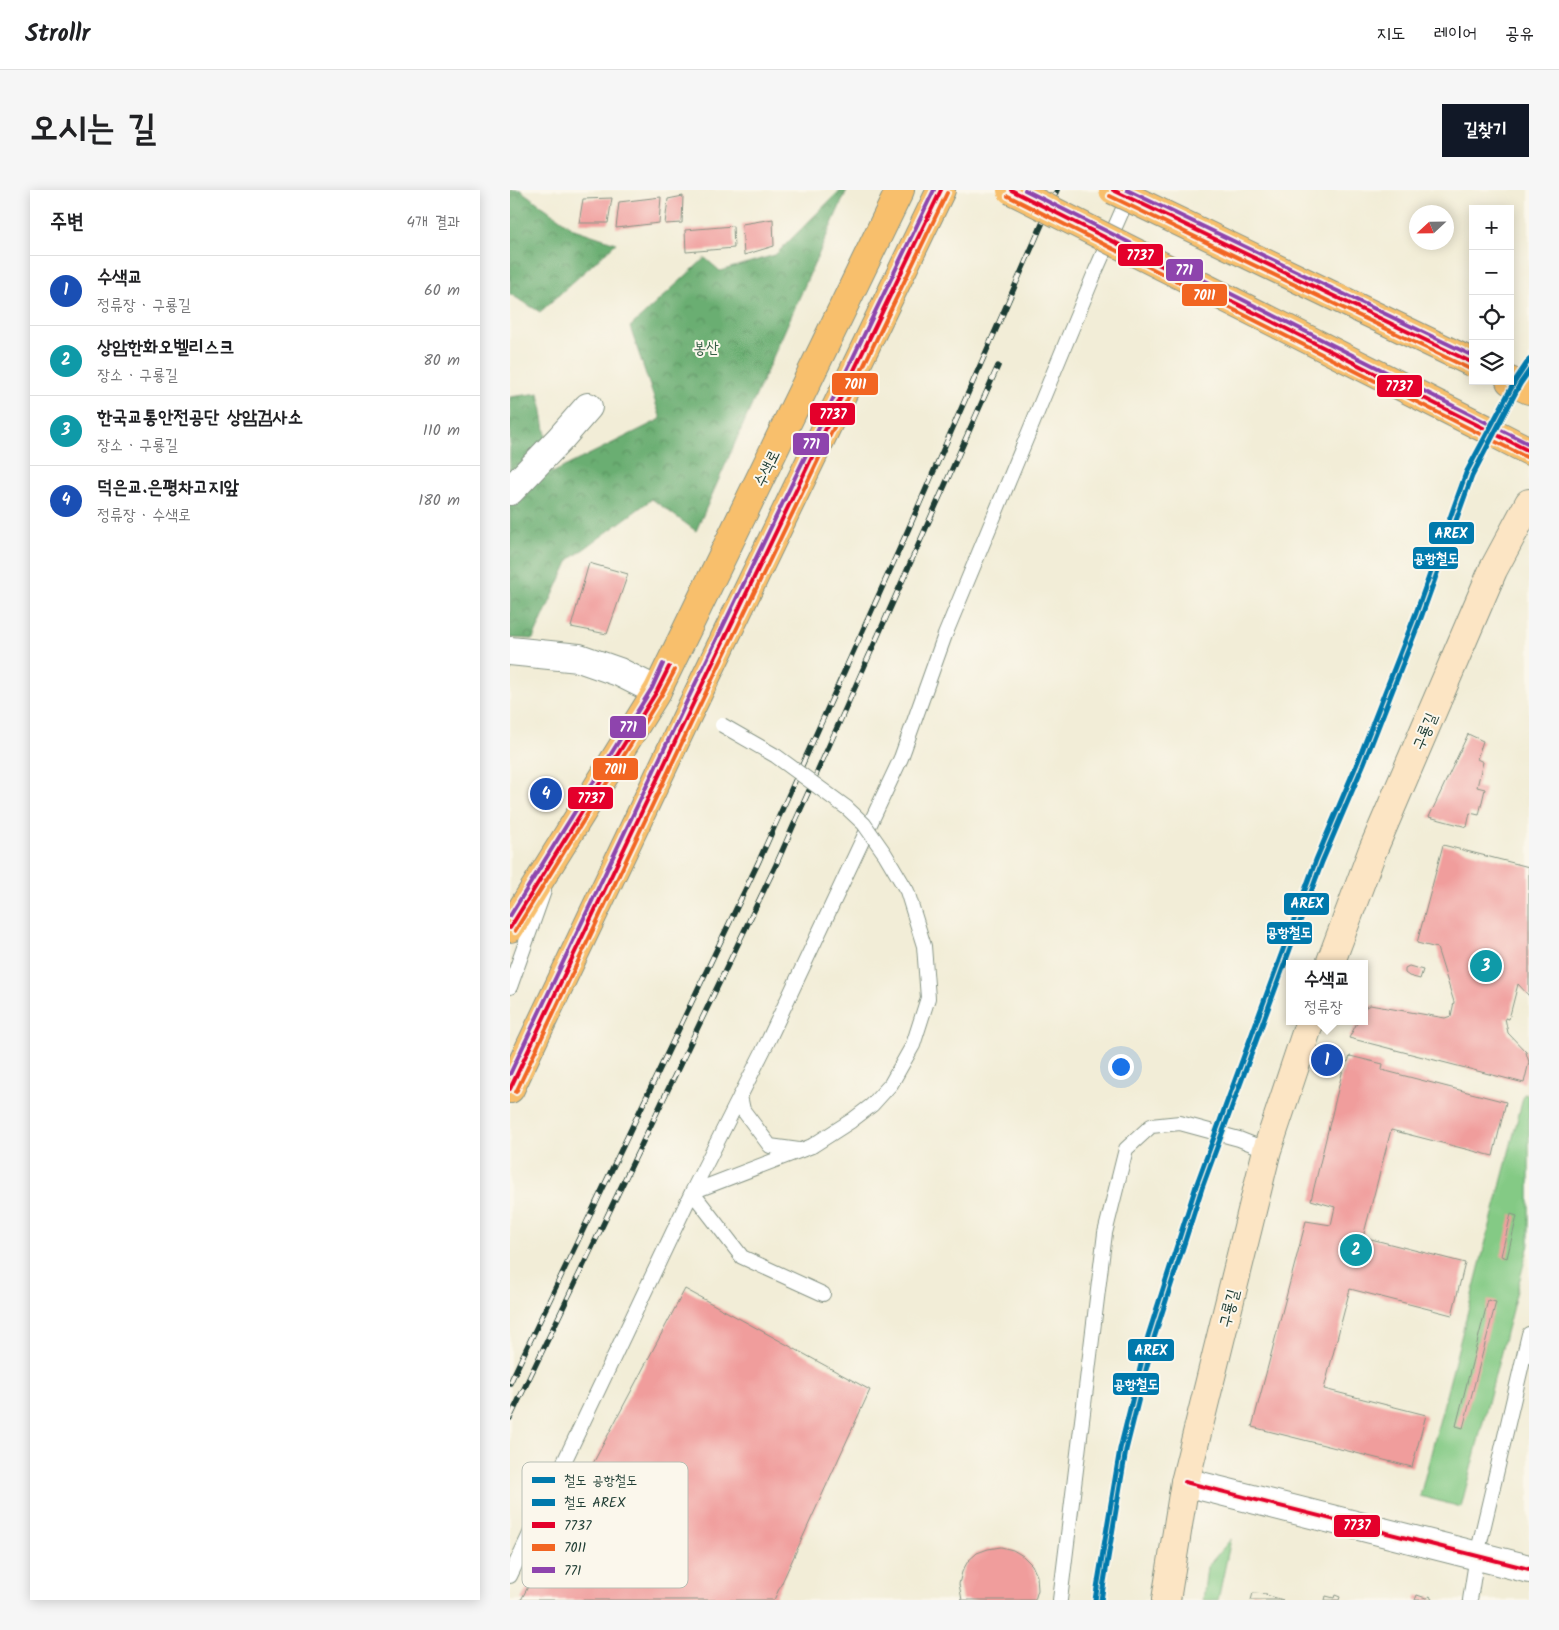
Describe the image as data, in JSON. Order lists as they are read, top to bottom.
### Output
{
  "streets": {
    "main road": ["수색로", "구룡길"]
  },
  "parks": ["봉산"],
  "lines": [
    "transit line 7737",
    "transit line 771",
    "transit line 7011",
    "rail line 공항철도",
    "rail line AREX"
  ],
  "legend": [
    "철도 공항철도",
    "철도 AREX",
    "7737",
    "7011",
    "771"
  ],
  "north": "left",
  "page": {
    "header": "Strollr",
    "nav": ["지도", "레이어", "공유"],
    "title": "오시는 길",
    "buttons": "길찾기",
    "heading": ["주변", "4개 결과"],
    "map_buttons": ["+", "−"],
    "list": [
      {
        "mark": "1",
        "name": "수색교",
        "note": "정류장 · 구룡길",
        "value": "60 m"
      },
      {
        "mark": "2",
        "name": "상암한화오벨리스크",
        "note": "장소 · 구룡길",
        "value": "80 m"
      },
      {
        "mark": "3",
        "name": "한국교통안전공단 상암검사소",
        "note": "장소 · 구룡길",
        "value": "110 m"
      },
      {
        "mark": "4",
        "name": "덕은교.은평차고지앞",
        "note": "정류장 · 수색로",
        "value": "180 m"
      }
    ],
    "pins": [
      "4",
      "3",
      "1",
      "2"
    ],
    "popup": ["수색교", "정류장"]
  }
}
